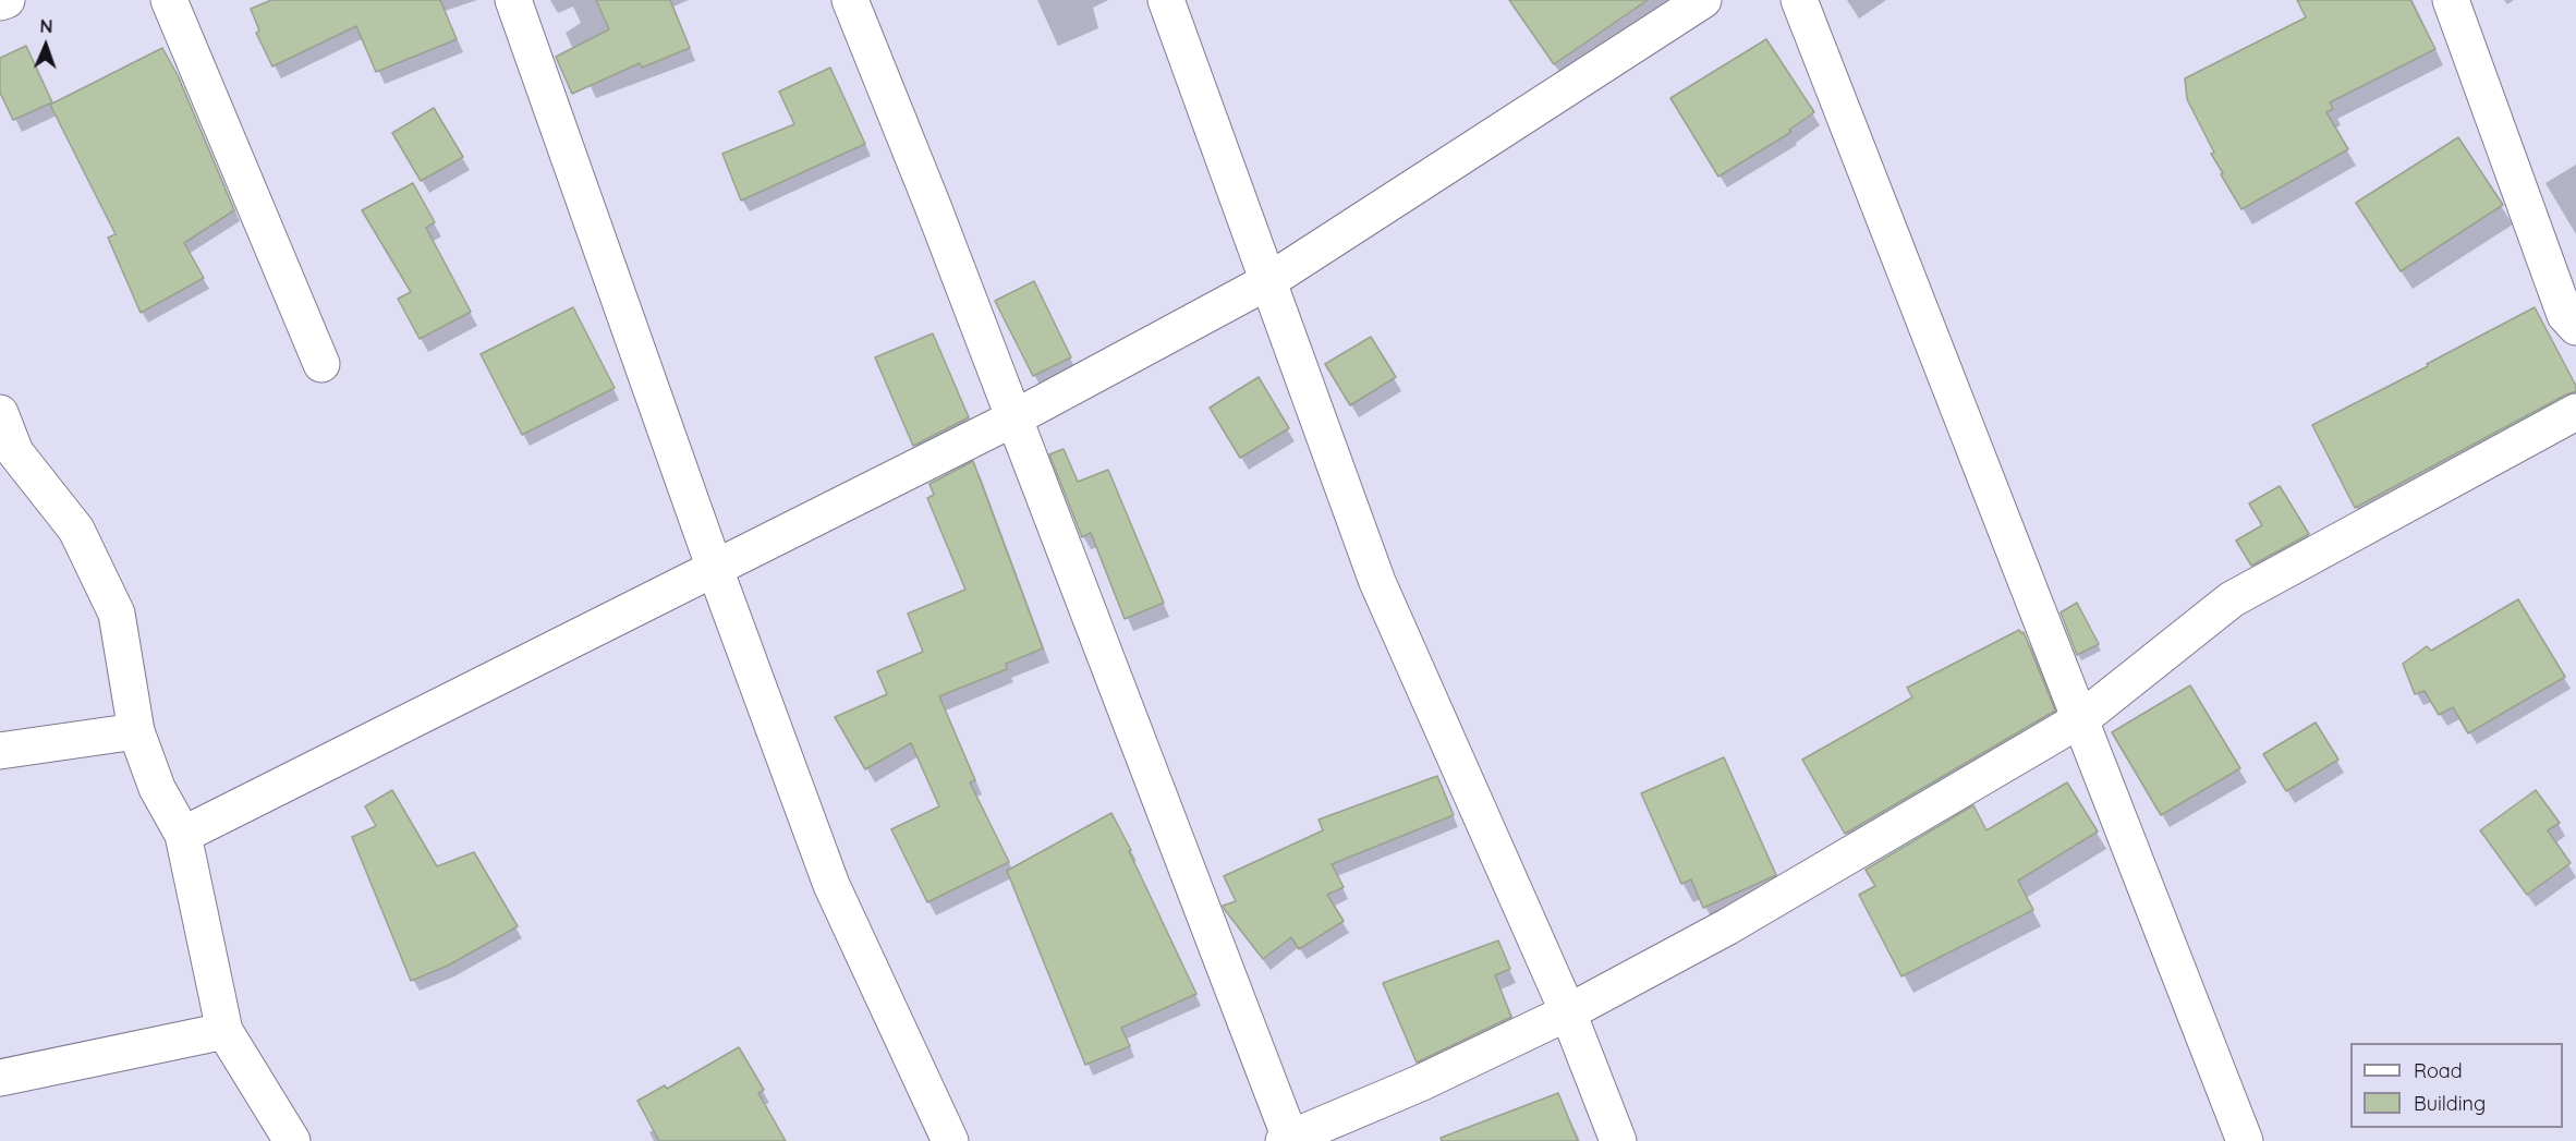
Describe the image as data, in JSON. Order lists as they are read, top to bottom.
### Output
{
  "legend": ["Road", "Building"],
  "north": "top"
}
